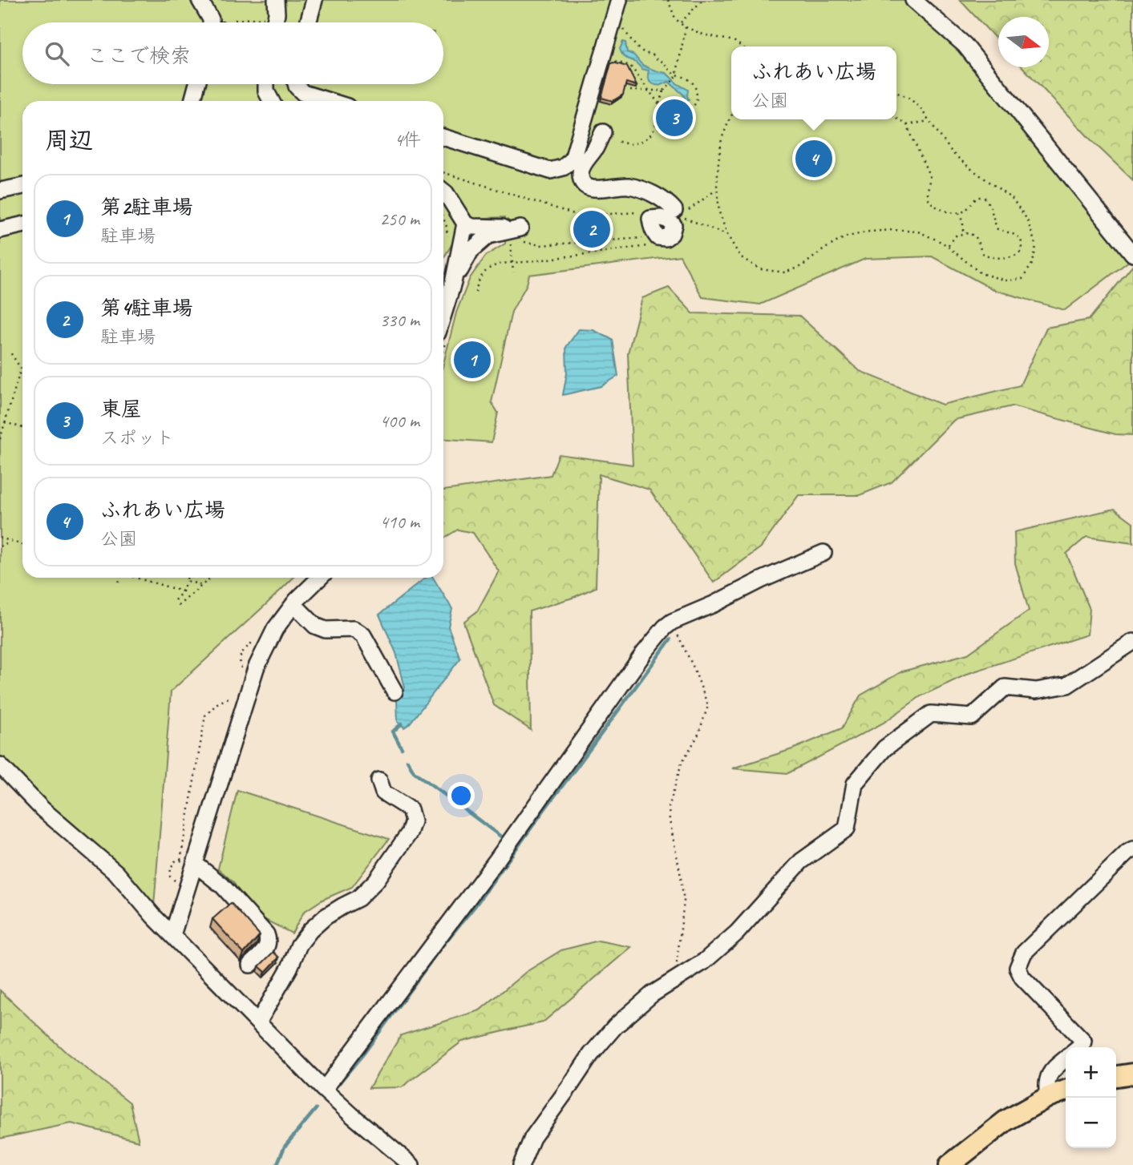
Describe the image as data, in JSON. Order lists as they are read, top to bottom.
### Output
{
  "north": "right",
  "page": {
    "search": "ここで検索",
    "popup": ["ふれあい広場", "公園"],
    "pins": [
      "3",
      "4",
      "2",
      "1"
    ],
    "heading": ["周辺", "4件"],
    "list": [
      {
        "mark": "1",
        "name": "第2駐車場",
        "note": "駐車場",
        "value": "250 m"
      },
      {
        "mark": "2",
        "name": "第4駐車場",
        "note": "駐車場",
        "value": "330 m"
      },
      {
        "mark": "3",
        "name": "東屋",
        "note": "スポット",
        "value": "400 m"
      },
      {
        "mark": "4",
        "name": "ふれあい広場",
        "note": "公園",
        "value": "410 m"
      }
    ],
    "map_buttons": ["+", "−"]
  }
}
